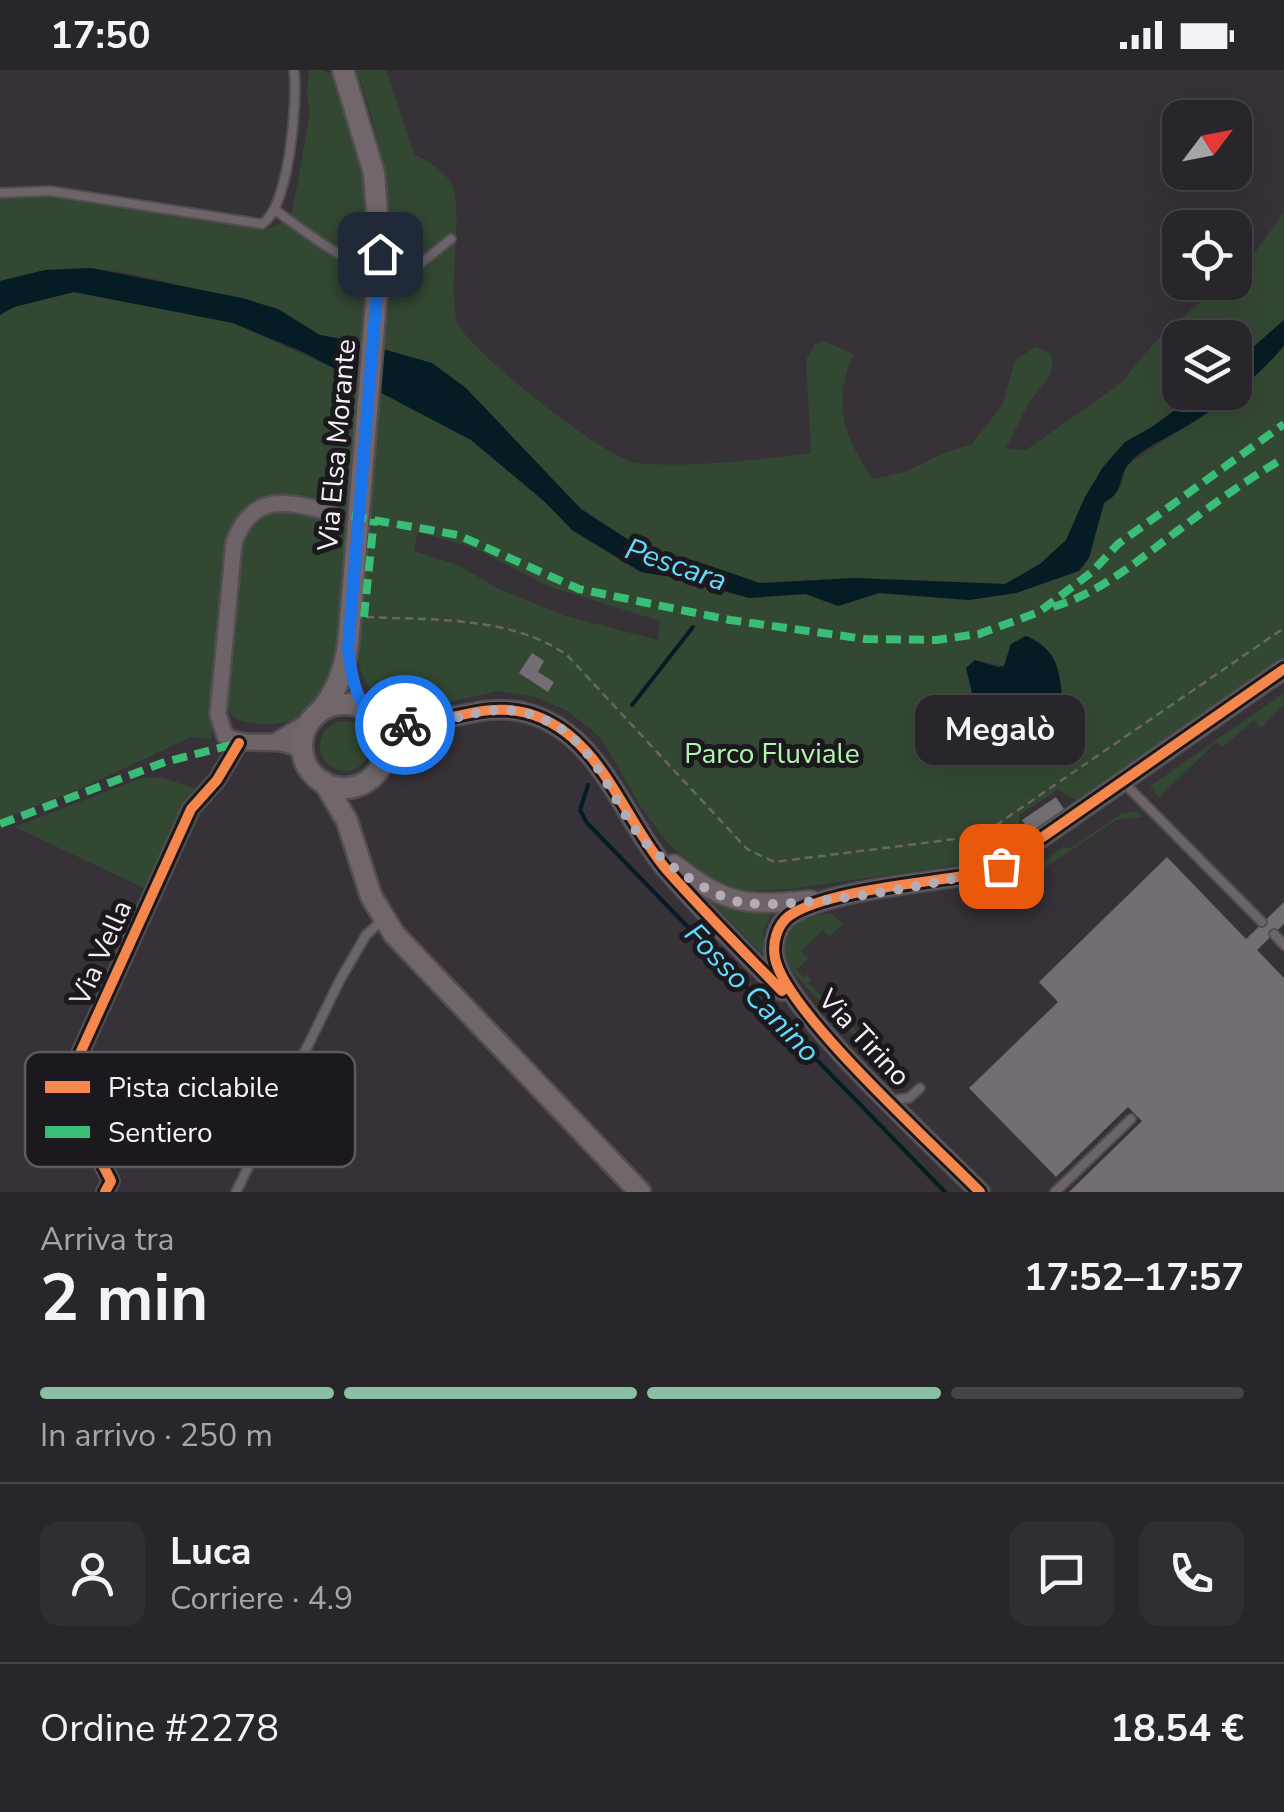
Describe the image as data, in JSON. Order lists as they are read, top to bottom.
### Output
{
  "streets": {
    "main road": ["Via Elsa Morante"],
    "street": ["Via Vella", "Via Tirino"]
  },
  "water": ["Pescara", "Fosso Canino"],
  "parks": ["Parco Fluviale"],
  "places": ["Megalò"],
  "legend": ["Pista ciclabile", "Sentiero"],
  "north": "top right",
  "page": {
    "status": "17:50",
    "bubble": "Megalò",
    "heading": ["2 min", "Arriva tra", "17:52–17:57"],
    "panel": [
      "Luca",
      "Corriere · 4.9",
      "Ordine #2278",
      "18.54 €"
    ],
    "bar": "In arrivo · 250 m"
  }
}
